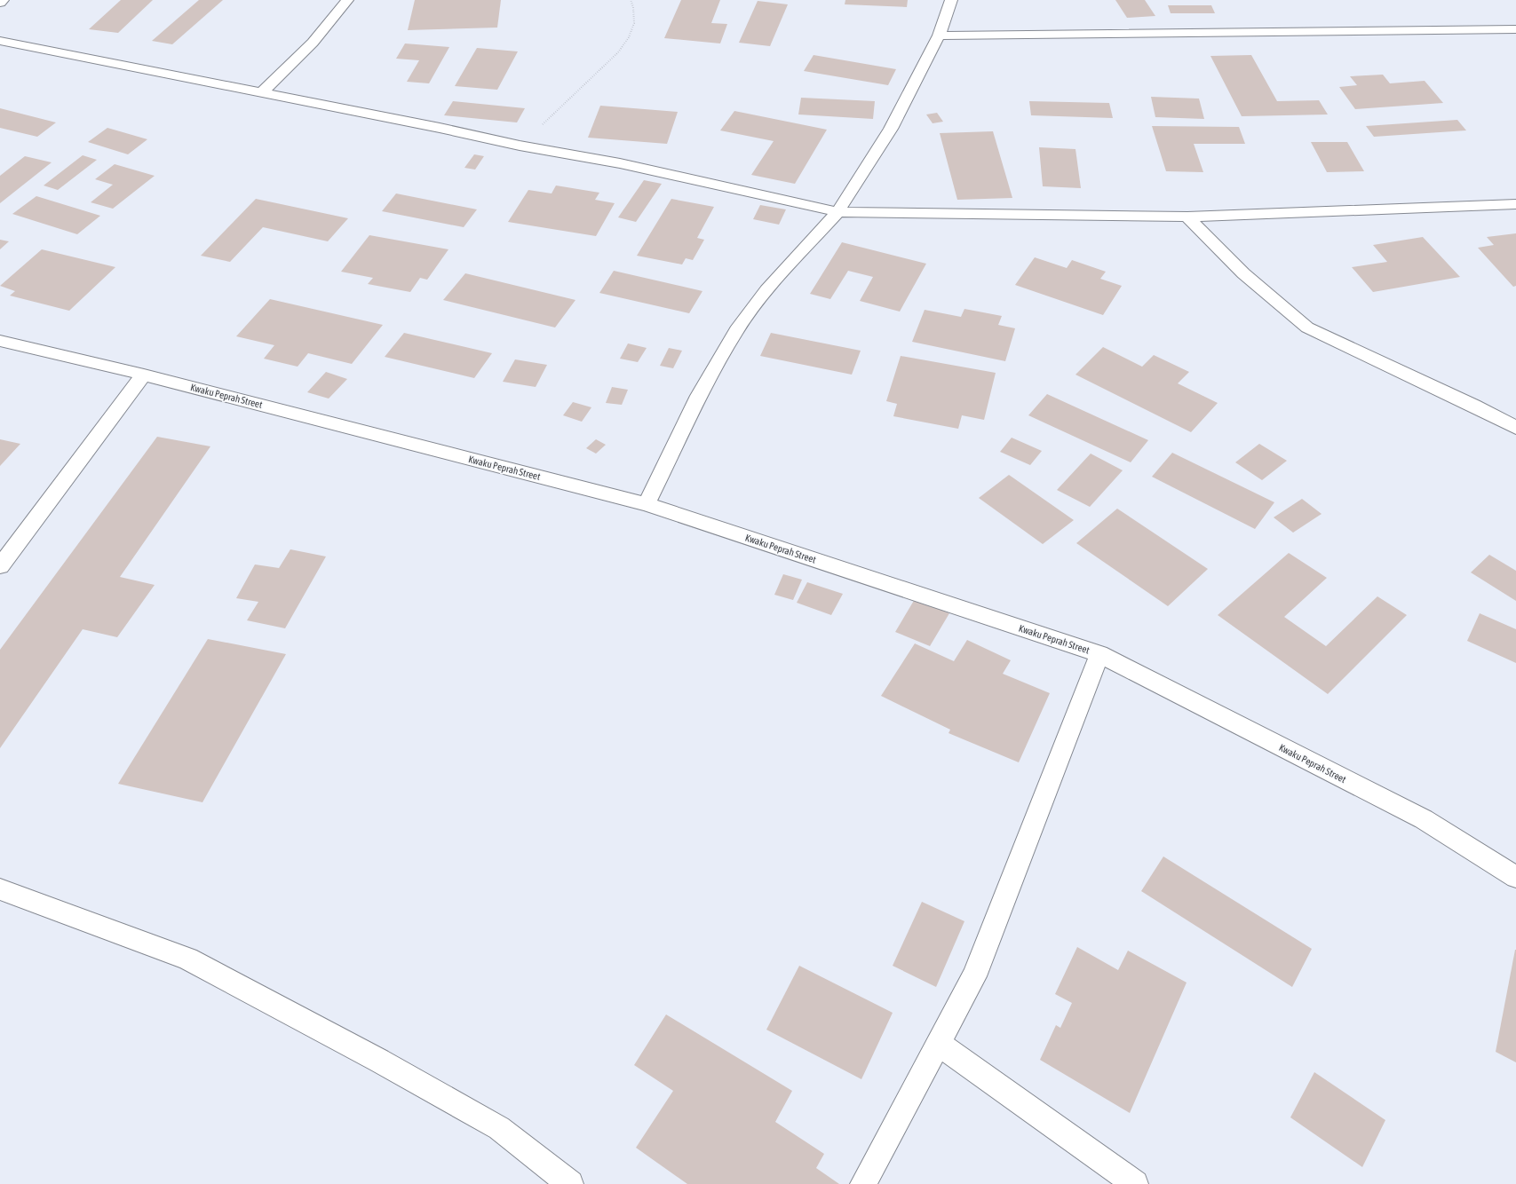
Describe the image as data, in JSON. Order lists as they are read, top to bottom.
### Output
{
  "streets": {
    "street": ["Kwaku Peprah Street"]
  }
}
